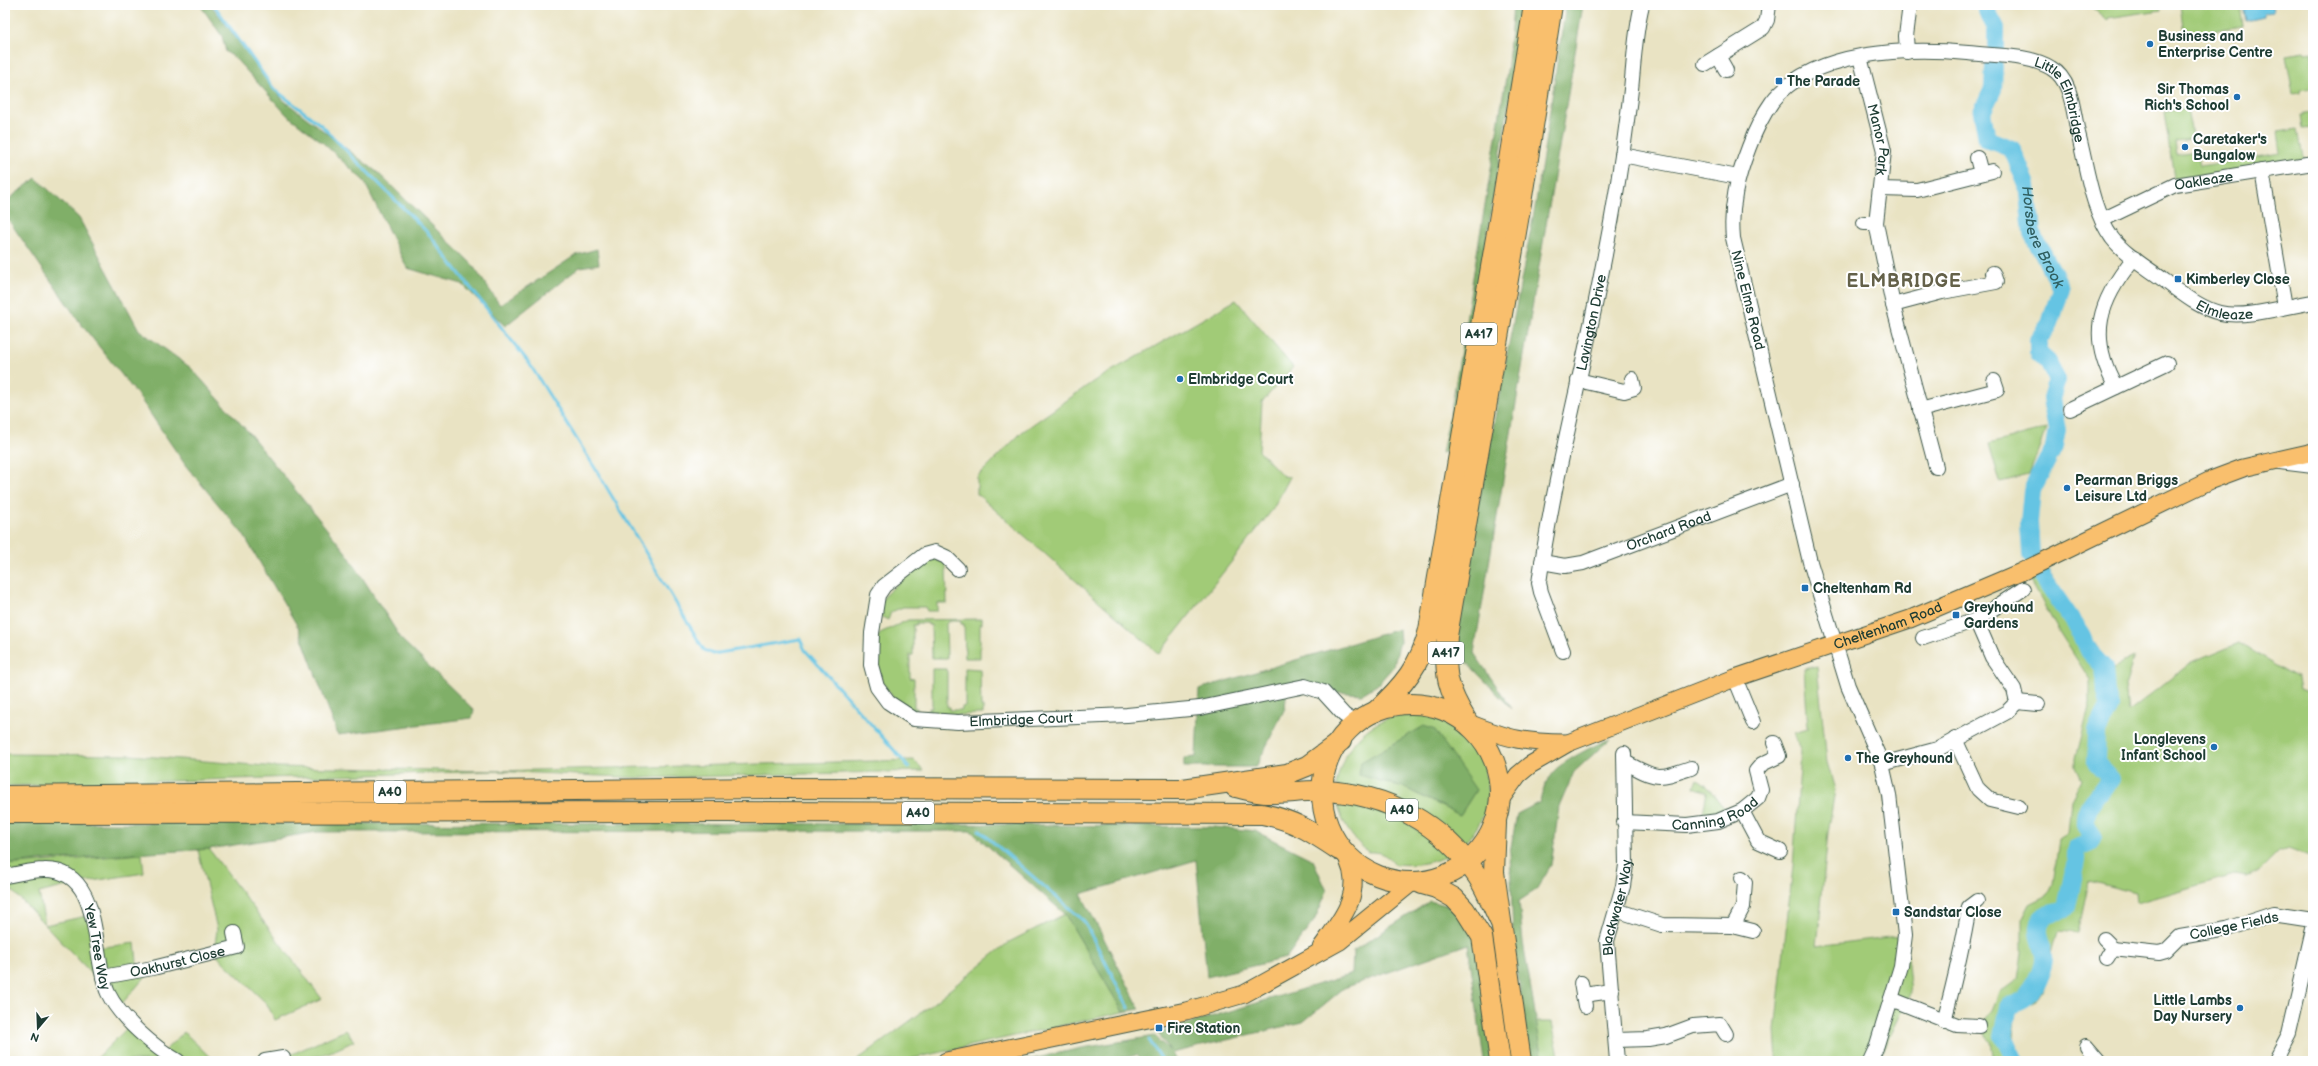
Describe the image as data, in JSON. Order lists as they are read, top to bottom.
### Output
{
  "streets": {
    "highway": ["A417", "A40"],
    "main road": ["Cheltenham Road"],
    "street": [
      "Little Elmbridge",
      "Manor Park",
      "Oakleaze",
      "Nine Elms Road",
      "Elmleaze",
      "Lavington Drive",
      "Orchard Road",
      "Elmbridge Court",
      "Canning Road",
      "Blackwater Way",
      "College Fields",
      "Yew Tree Way",
      "Oakhurst Close"
    ]
  },
  "crossings": [
    ["Little Elmbridge", "Oakleaze"],
    ["Little Elmbridge", "Nine Elms Road"],
    ["Little Elmbridge", "Elmleaze"],
    ["Manor Park", "Nine Elms Road"],
    ["Oakleaze", "Elmleaze"],
    ["Nine Elms Road", "Orchard Road"],
    ["Nine Elms Road", "Cheltenham Road"],
    ["Lavington Drive", "Orchard Road"],
    ["A417", "Cheltenham Road"],
    ["A417", "A40"],
    ["Cheltenham Road", "A40"],
    ["Elmbridge Court", "A40"],
    ["Canning Road", "Blackwater Way"],
    ["Yew Tree Way", "Oakhurst Close"]
  ],
  "districts": ["ELMBRIDGE"],
  "water": ["Horsbere Brook"],
  "places": {
    "other": [
      "Business and Enterprise Centre",
      "Sir Thomas Rich's School",
      "Caretaker's Bungalow",
      "Elmbridge Court",
      "Pearman Briggs Leisure Ltd",
      "Longlevens Infant School",
      "The Greyhound",
      "Little Lambs Day Nursery"
    ],
    "transit": [
      "The Parade",
      "Kimberley Close",
      "Cheltenham Rd",
      "Greyhound Gardens",
      "Sandstar Close",
      "Fire Station"
    ]
  },
  "north": "bottom"
}
